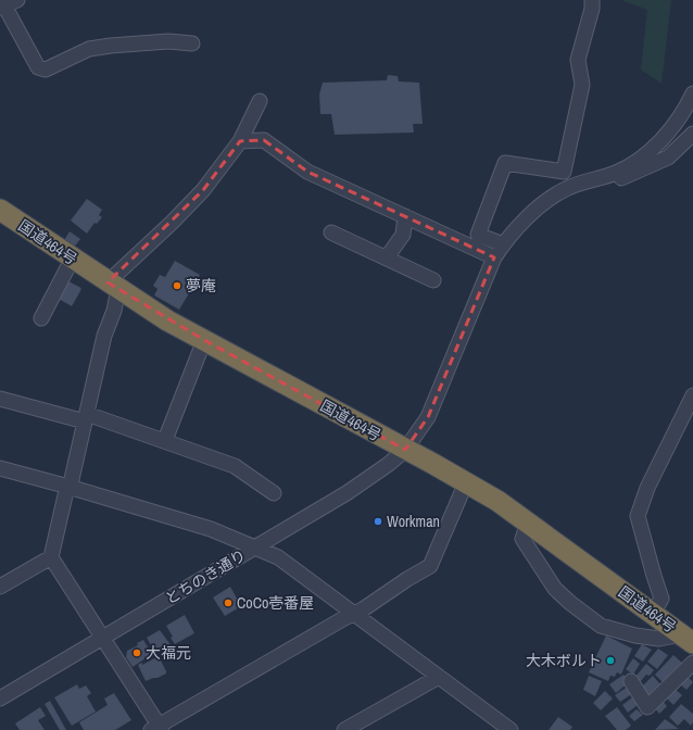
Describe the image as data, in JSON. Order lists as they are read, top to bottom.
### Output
{
  "streets": {
    "highway": ["国道464号"],
    "street": ["とちのき通り"]
  },
  "crossings": [
    ["国道464号", "とちのき通り"]
  ],
  "places": [
    "夢庵",
    "Workman",
    "CoCo壱番屋",
    "大福元",
    "大木ボルト"
  ]
}
